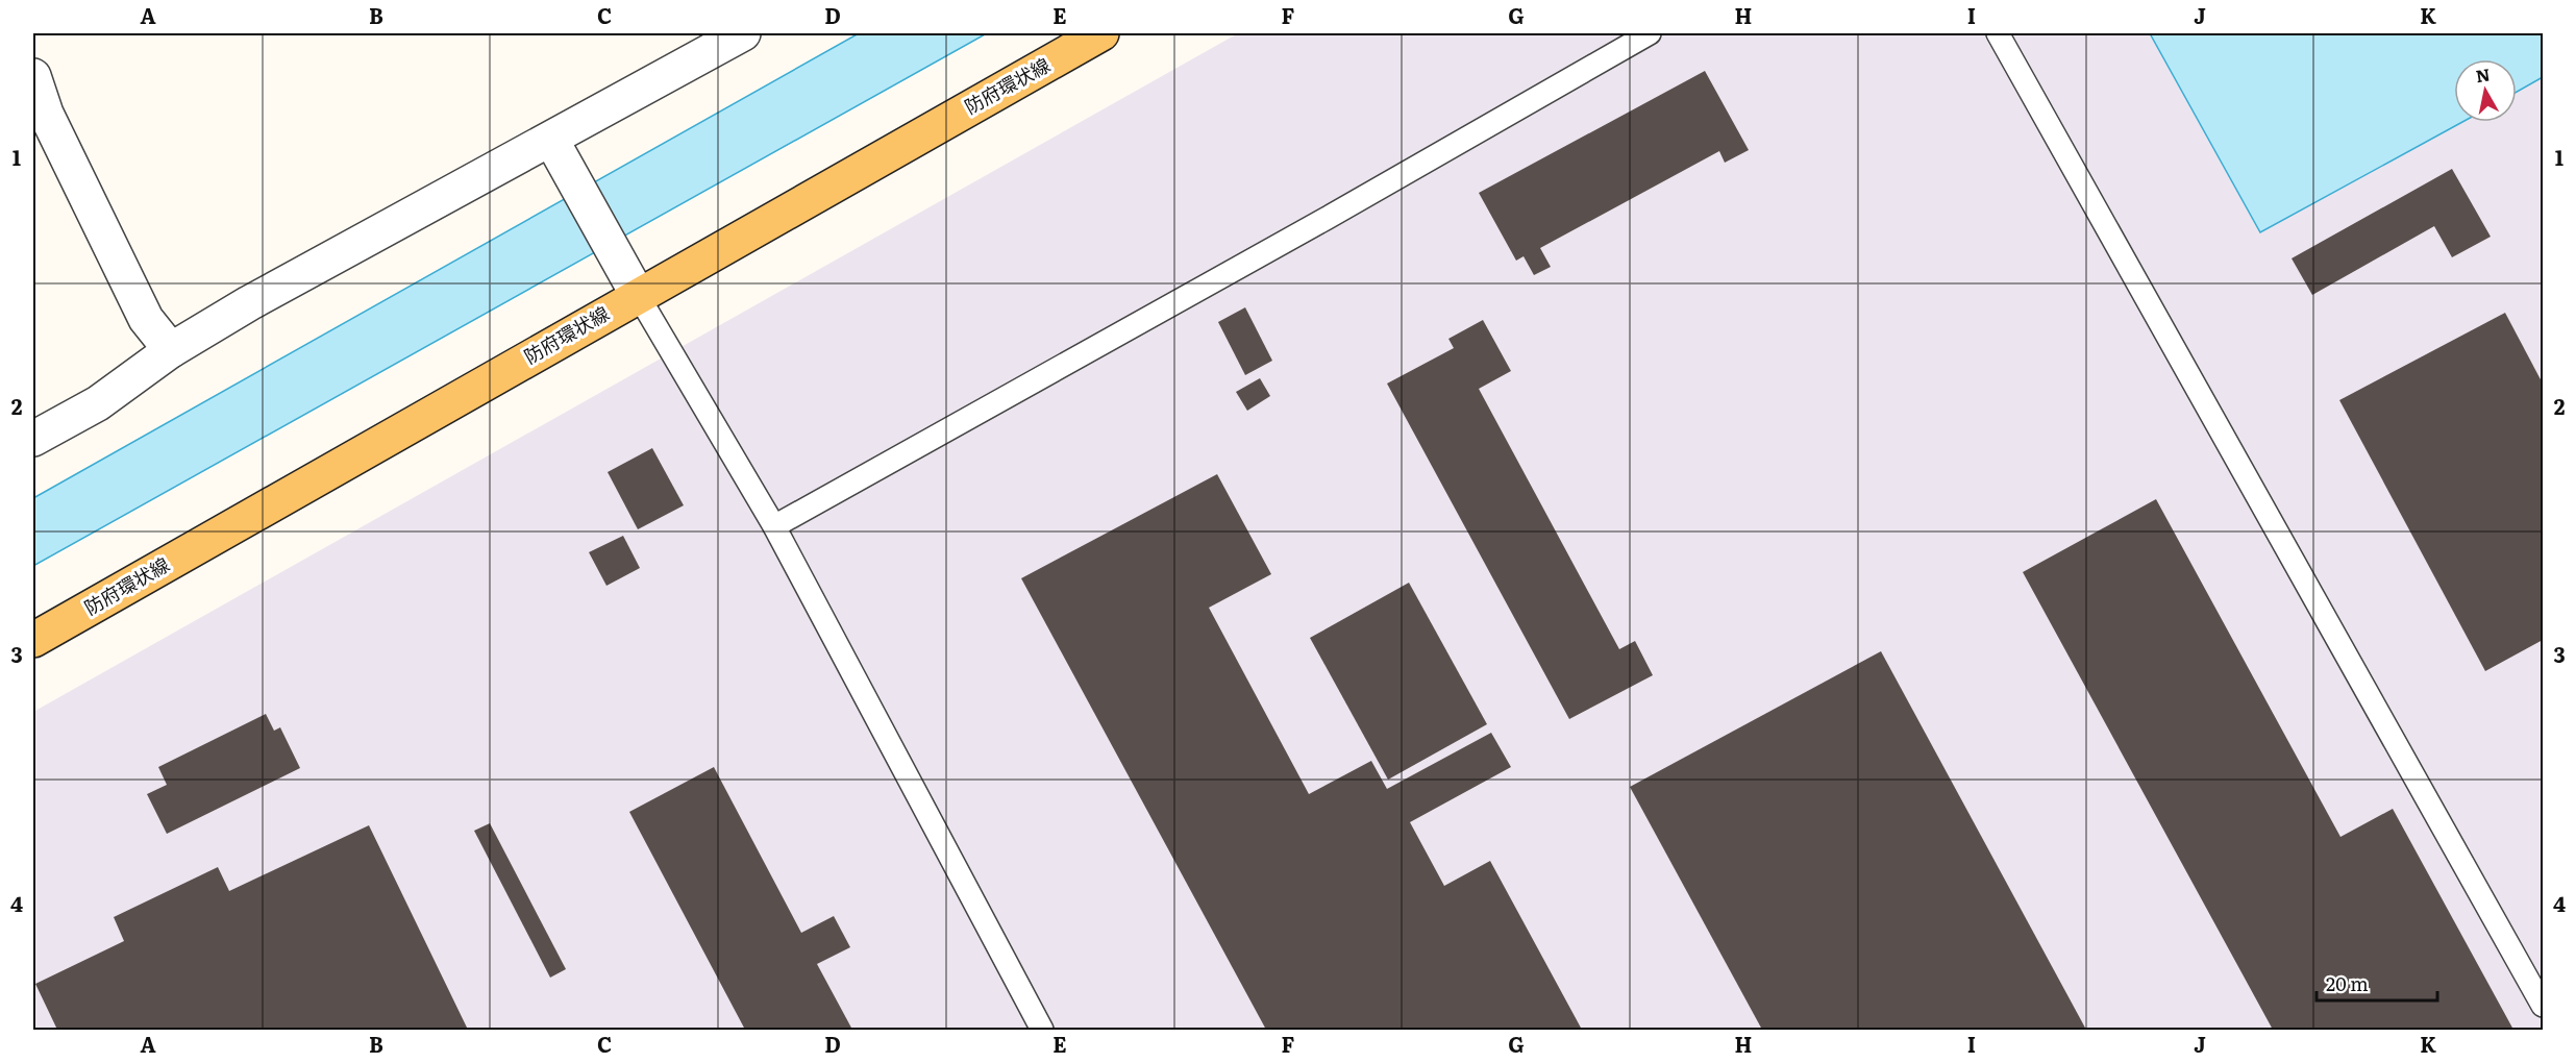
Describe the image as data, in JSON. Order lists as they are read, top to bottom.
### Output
{
  "streets": {
    "main road": ["防府環状線"]
  },
  "scale_bar": "20 m",
  "north": "top",
  "grid": {
    "columns": [
      "A",
      "B",
      "C",
      "D",
      "E",
      "F",
      "G",
      "H",
      "I",
      "J",
      "K"
    ],
    "rows": [
      "1",
      "2",
      "3",
      "4"
    ]
  }
}
